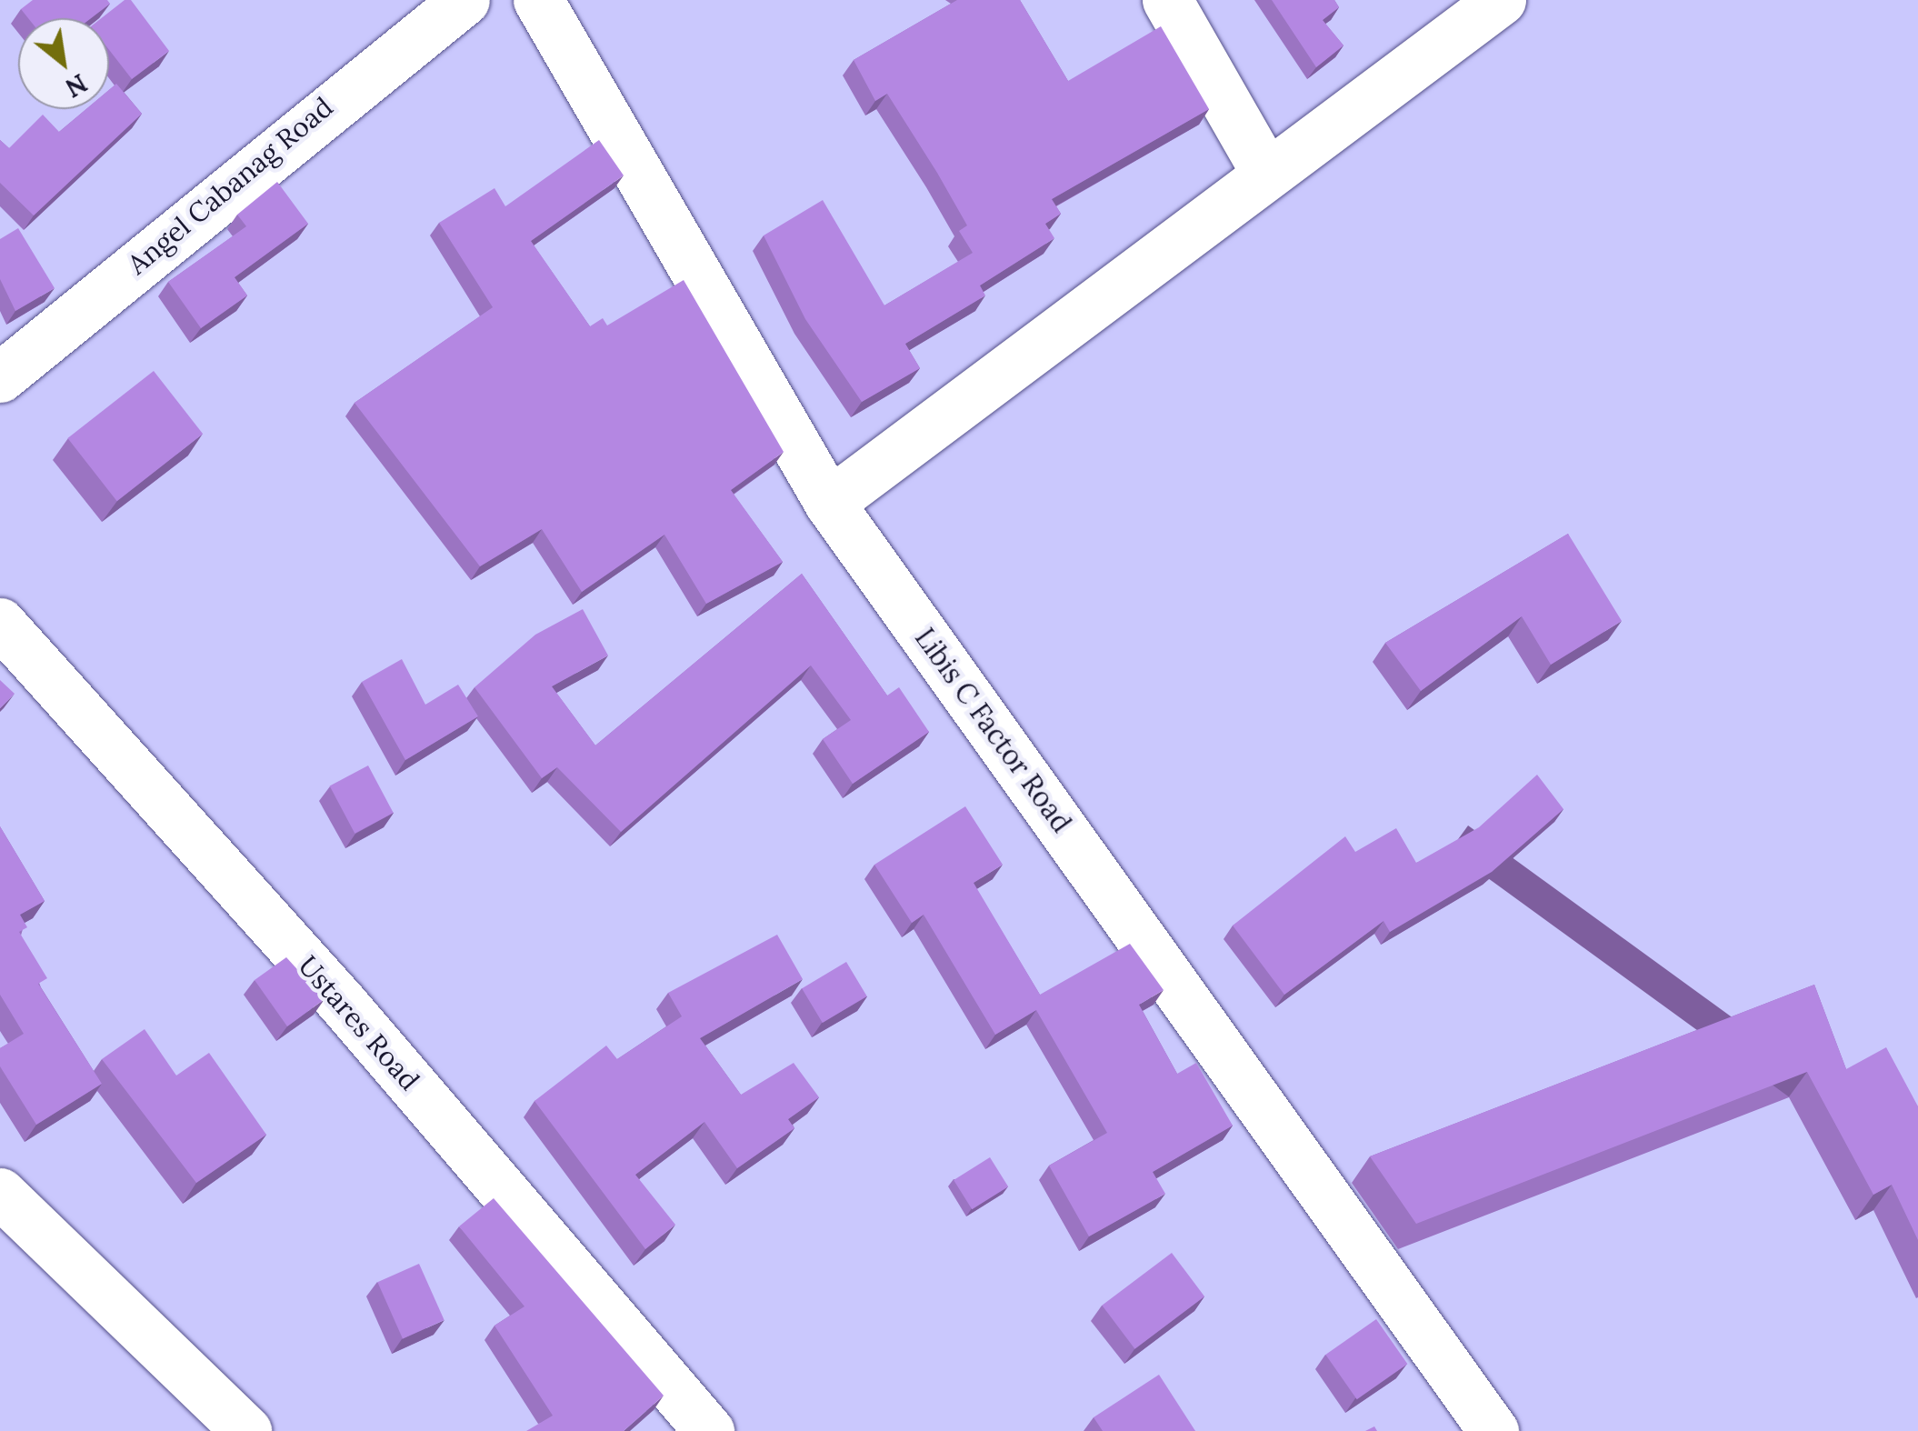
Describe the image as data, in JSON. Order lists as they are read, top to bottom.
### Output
{
  "streets": {
    "street": ["Angel Cabanag Road", "Libis C Factor Road", "Ustares Road"]
  },
  "north": "bottom right"
}
